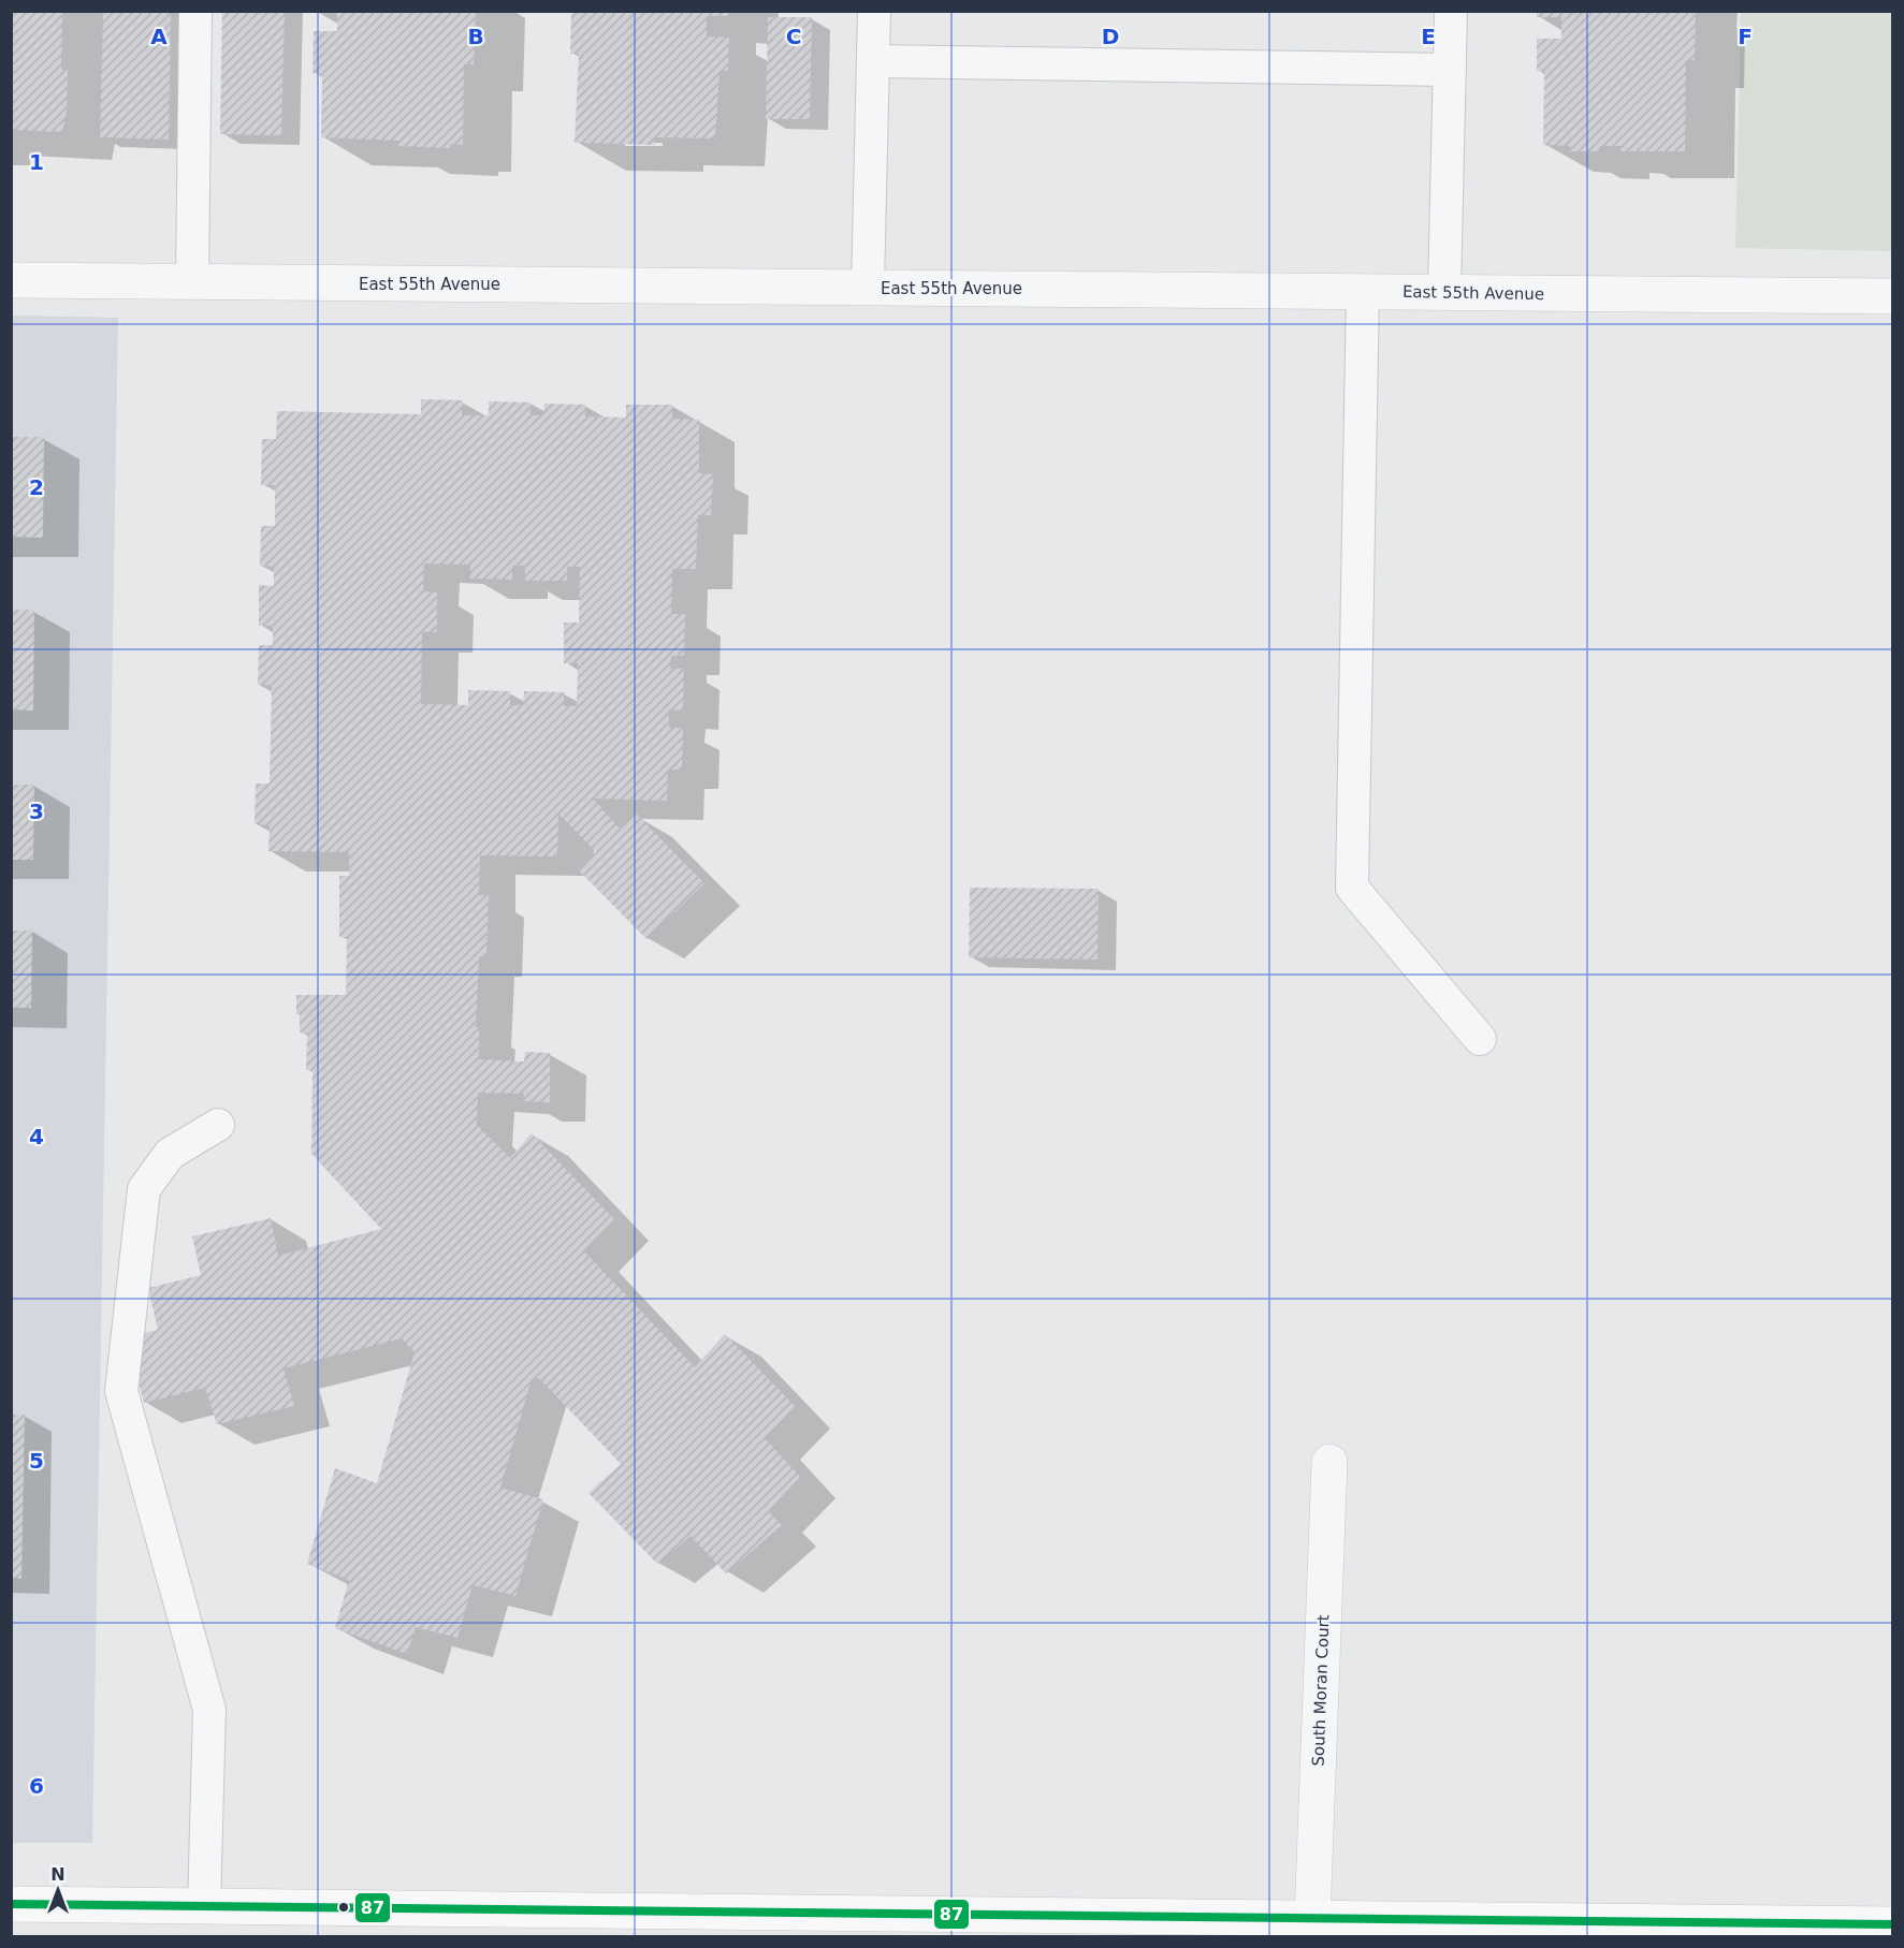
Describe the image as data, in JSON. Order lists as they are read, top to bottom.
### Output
{
  "streets": {
    "street": ["East 55th Avenue", "South Moran Court"]
  },
  "lines": ["transit line 87"],
  "north": "top",
  "grid": {
    "columns": [
      "A",
      "B",
      "C",
      "D",
      "E",
      "F"
    ],
    "rows": [
      "1",
      "2",
      "3",
      "4",
      "5",
      "6"
    ]
  }
}
